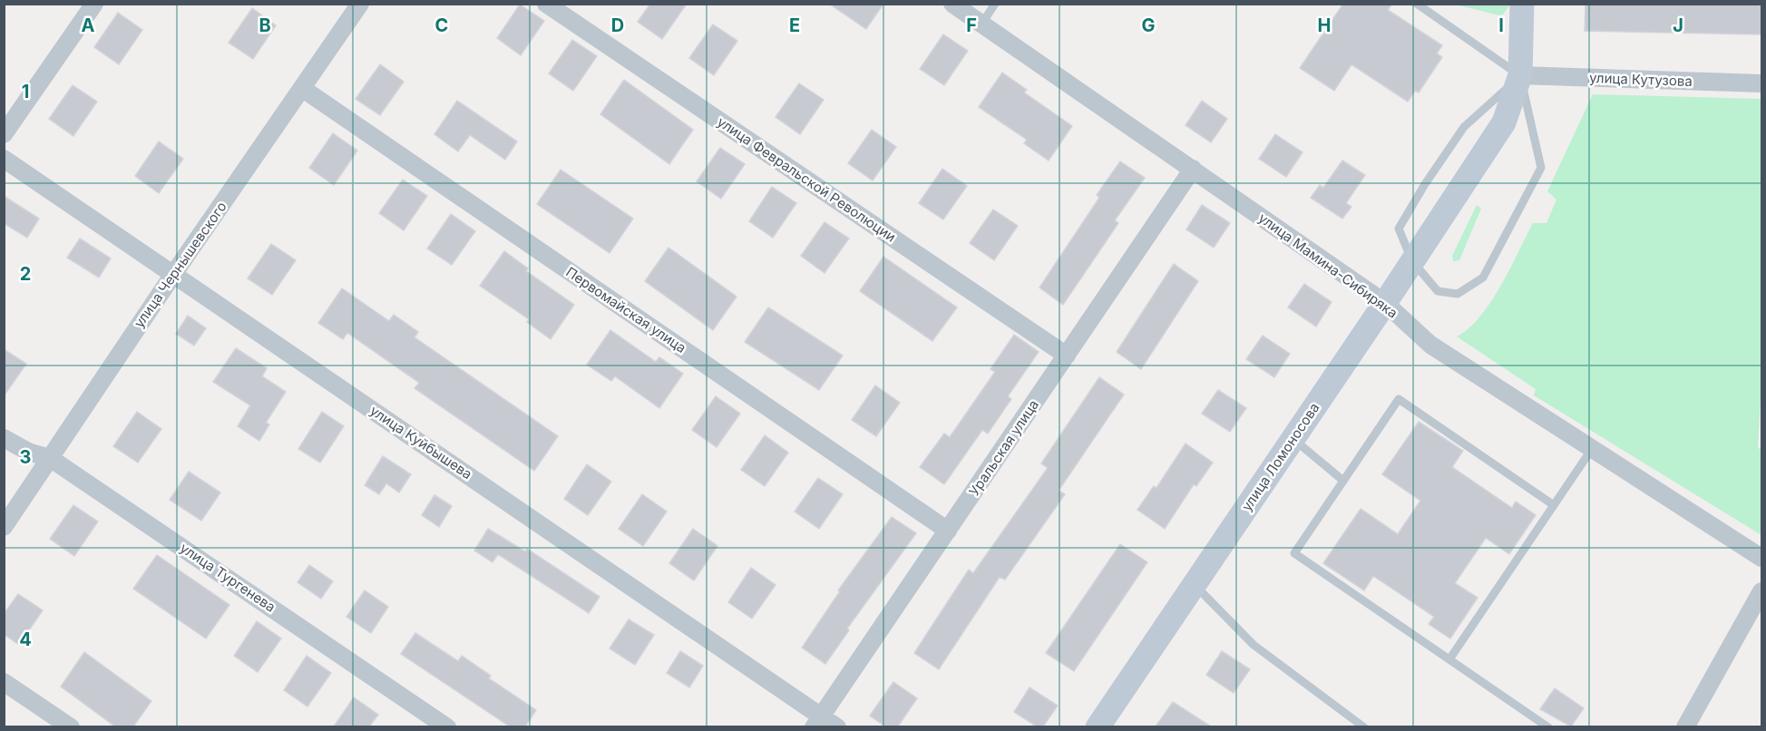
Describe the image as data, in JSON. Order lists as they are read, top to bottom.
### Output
{
  "streets": {
    "street": [
      "улица Кутузова",
      "улица Февральской Революции",
      "улица Чернышевского",
      "улица Мамина-Сибиряка",
      "Первомайская улица",
      "улица Куйбышева",
      "Уральская улица",
      "улица Ломоносова",
      "улица Тургенева"
    ]
  },
  "crossings": [
    ["улица Кутузова", "улица Ломоносова"],
    ["улица Февральской Революции", "Уральская улица"],
    ["улица Чернышевского", "Первомайская улица"],
    ["улица Чернышевского", "улица Куйбышева"],
    ["улица Чернышевского", "улица Тургенева"],
    ["улица Мамина-Сибиряка", "Уральская улица"],
    ["улица Мамина-Сибиряка", "улица Ломоносова"],
    ["Первомайская улица", "Уральская улица"],
    ["улица Куйбышева", "Уральская улица"]
  ],
  "grid": {
    "columns": [
      "A",
      "B",
      "C",
      "D",
      "E",
      "F",
      "G",
      "H",
      "I",
      "J"
    ],
    "rows": [
      "1",
      "2",
      "3",
      "4"
    ]
  }
}
